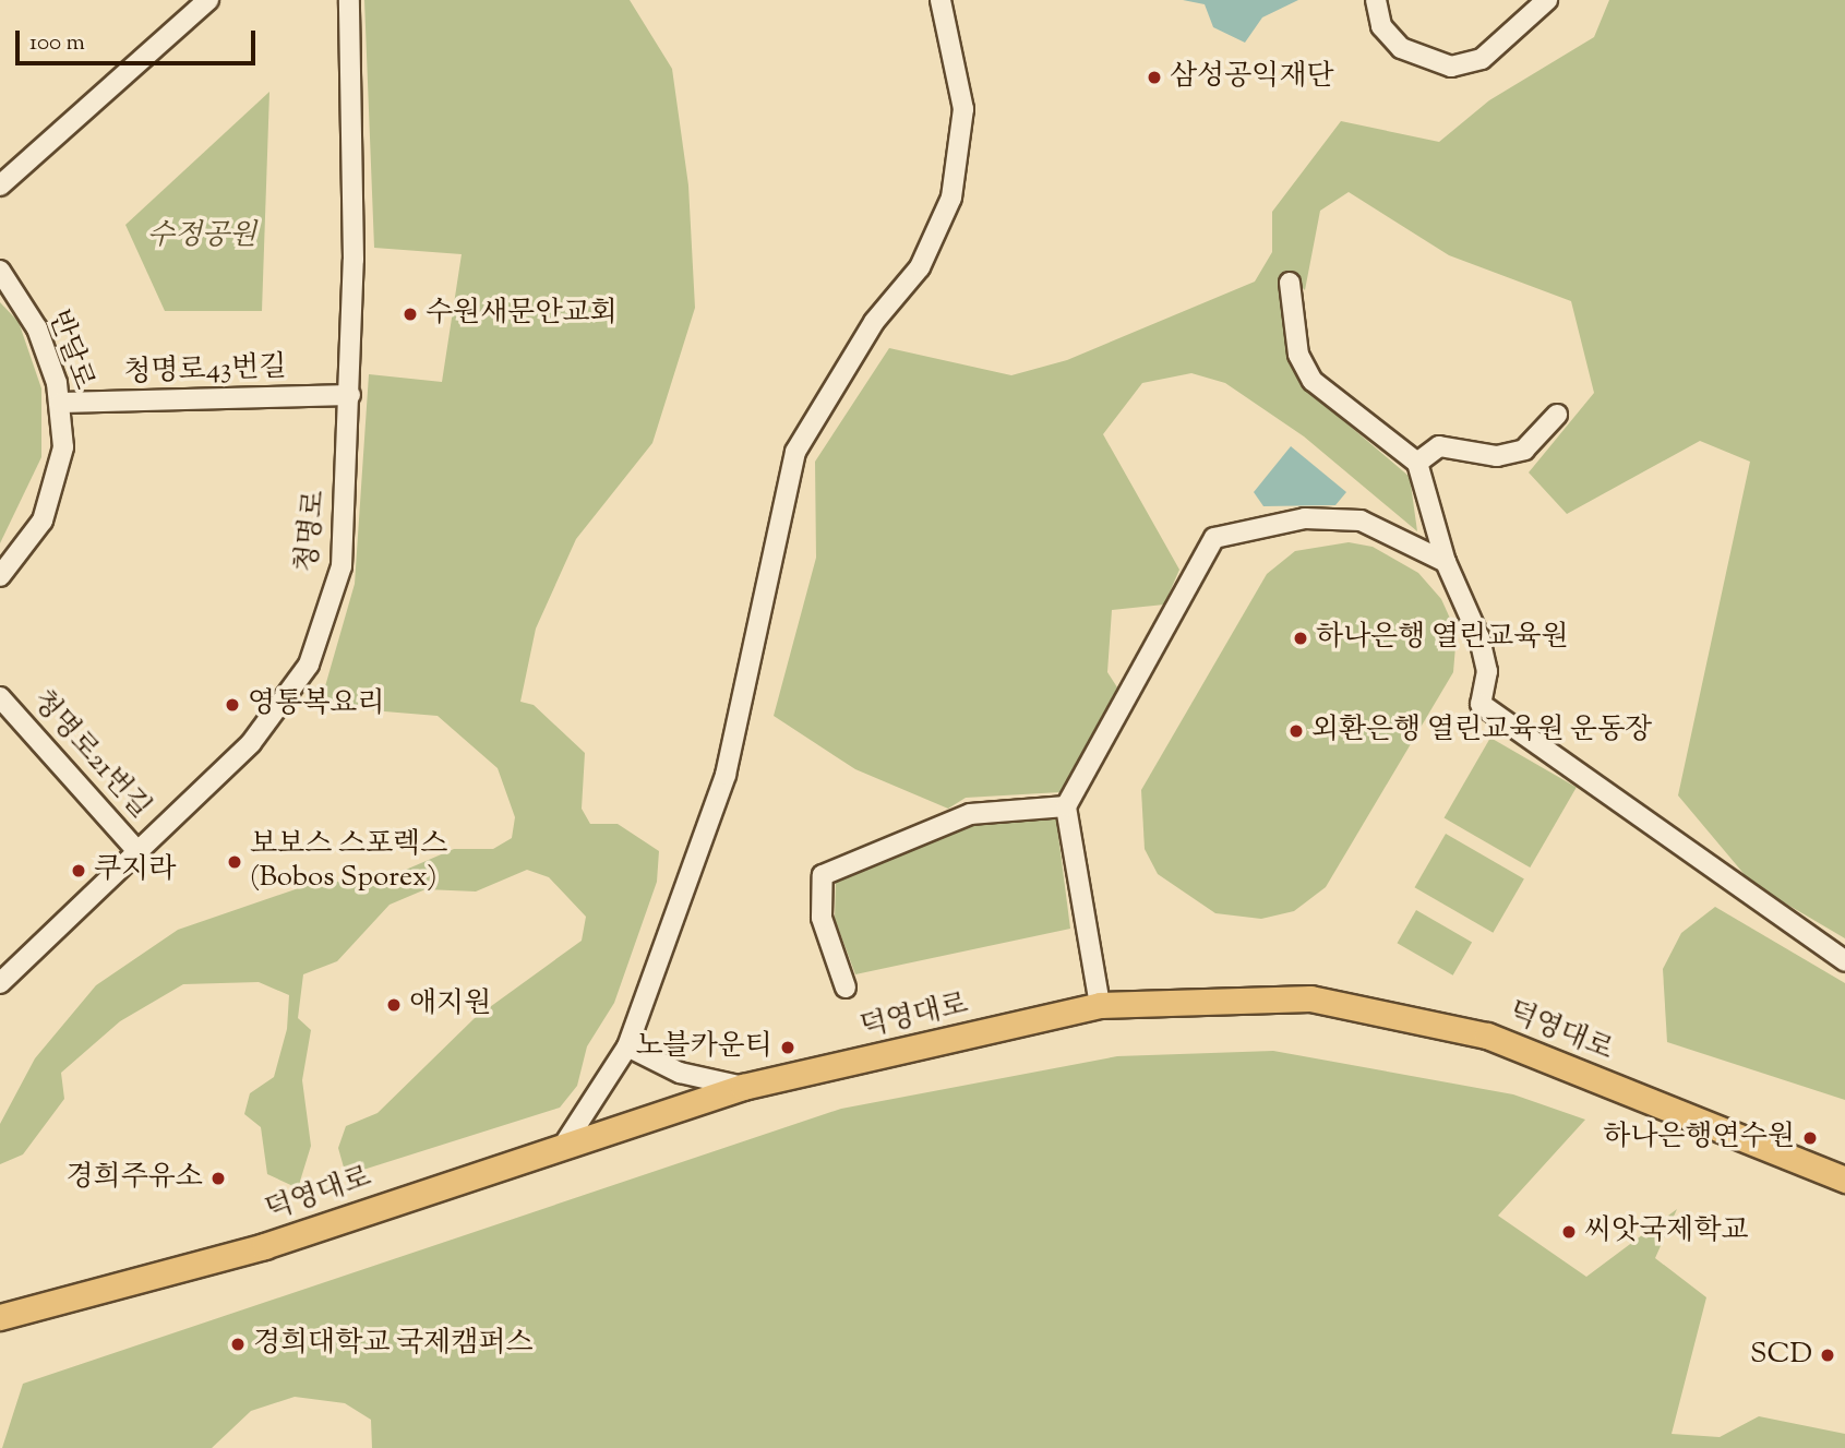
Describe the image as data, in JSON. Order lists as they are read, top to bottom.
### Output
{
  "streets": {
    "main road": ["덕영대로"],
    "street": [
      "반달로",
      "청명로43번길",
      "청명로",
      "청명로21번길"
    ]
  },
  "crossings": [
    ["반달로", "청명로43번길"],
    ["청명로43번길", "청명로"],
    ["청명로", "청명로21번길"]
  ],
  "parks": ["수정공원"],
  "places": [
    "삼성공익재단",
    "수원새문안교회",
    "하나은행 열린교육원",
    "영통복요리",
    "외환은행 열린교육원 운동장",
    "보보스 스포렉스 (Bobos Sporex)",
    "쿠지라",
    "애지원",
    "노블카운티",
    "하나은행연수원",
    "경희주유소",
    "씨앗국제학교",
    "경희대학교 국제캠퍼스",
    "SCD"
  ],
  "scale_bar": "100 m"
}
